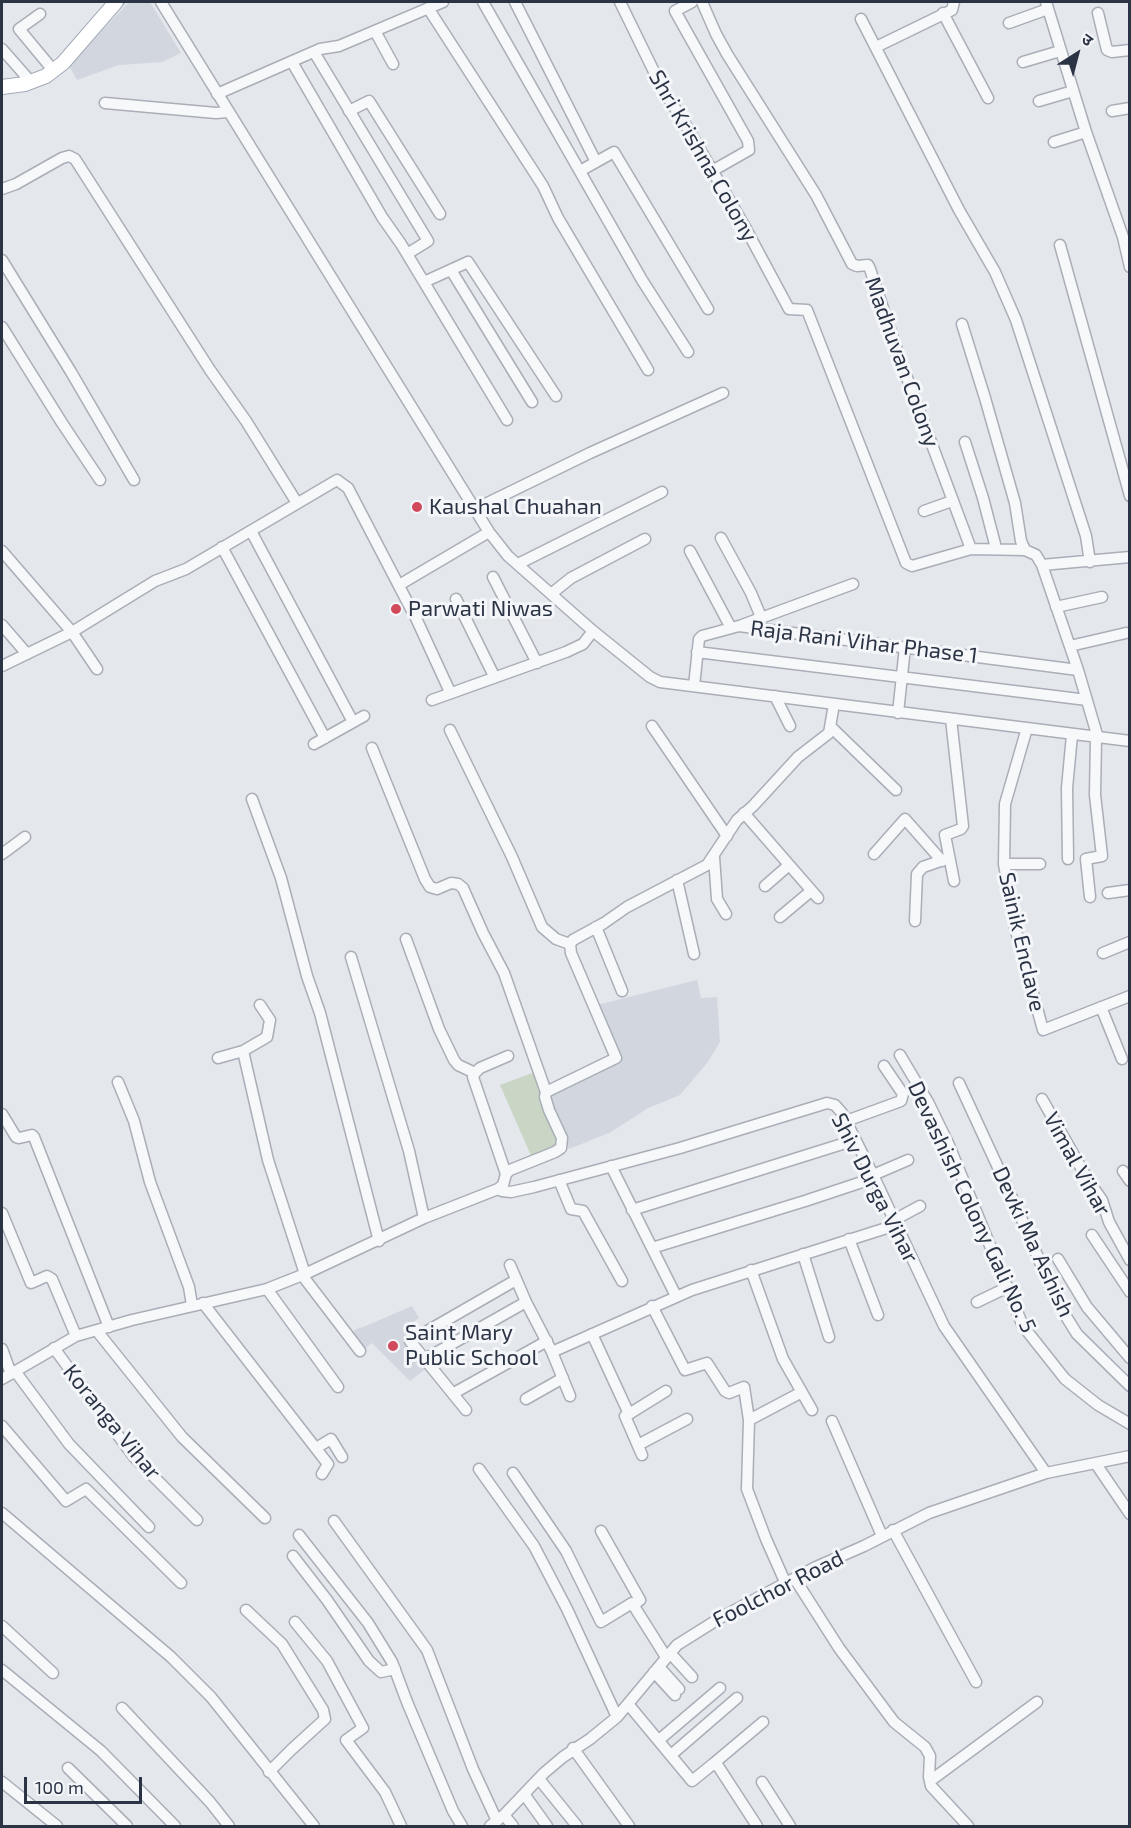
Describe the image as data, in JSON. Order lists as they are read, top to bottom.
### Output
{
  "streets": {
    "street": [
      "Shri Krishna Colony",
      "Madhuvan Colony",
      "Raja Rani Vihar Phase 1",
      "Sainik Enclave",
      "Vimal Vihar",
      "Shiv Durga Vihar",
      "Devashish Colony Gali No. 5",
      "Devki Ma Ashish",
      "Koranga Vihar",
      "Foolchor Road"
    ]
  },
  "crossings": [
    ["Shri Krishna Colony", "Madhuvan Colony"],
    ["Shiv Durga Vihar", "Koranga Vihar"],
    ["Shiv Durga Vihar", "Foolchor Road"]
  ],
  "places": ["Kaushal Chuahan", "Parwati Niwas", "Saint Mary Public School"],
  "scale_bar": "100 m",
  "north": "top right"
}
